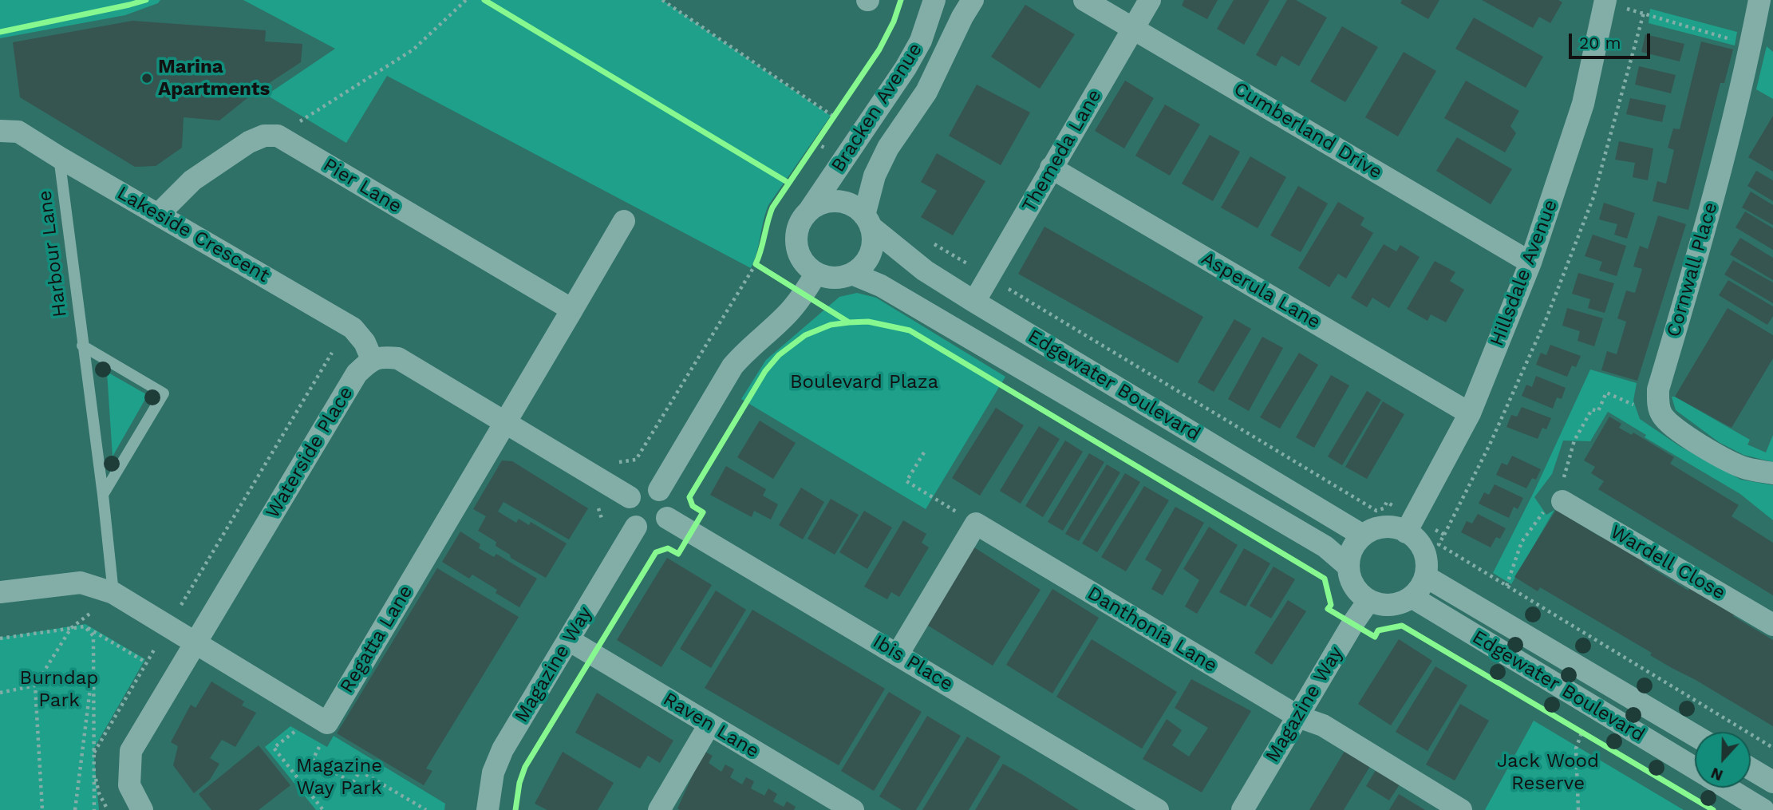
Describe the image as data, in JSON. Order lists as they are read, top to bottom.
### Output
{
  "streets": {
    "street": [
      "Bracken Avenue",
      "Cumberland Drive",
      "Themeda Lane",
      "Pier Lane",
      "Lakeside Crescent",
      "Cornwall Place",
      "Hillsdale Avenue",
      "Asperula Lane",
      "Edgewater Boulevard",
      "Waterside Place",
      "Wardell Close",
      "Danthonia Lane",
      "Regatta Lane",
      "Ibis Place",
      "Magazine Way",
      "Raven Lane"
    ],
    "lane": ["Harbour Lane"]
  },
  "crossings": [
    ["Bracken Avenue", "Edgewater Boulevard"],
    ["Cumberland Drive", "Themeda Lane"],
    ["Cumberland Drive", "Hillsdale Avenue"],
    ["Themeda Lane", "Asperula Lane"],
    ["Themeda Lane", "Edgewater Boulevard"],
    ["Lakeside Crescent", "Harbour Lane"],
    ["Lakeside Crescent", "Waterside Place"],
    ["Hillsdale Avenue", "Asperula Lane"],
    ["Hillsdale Avenue", "Edgewater Boulevard"],
    ["Hillsdale Avenue", "Magazine Way"],
    ["Edgewater Boulevard", "Magazine Way"],
    ["Danthonia Lane", "Magazine Way"],
    ["Ibis Place", "Magazine Way"],
    ["Magazine Way", "Raven Lane"]
  ],
  "parks": [
    "Boulevard Plaza",
    "Burndap Park",
    "Jack Wood Reserve",
    "Magazine Way Park"
  ],
  "places": ["Marina Apartments"],
  "scale_bar": "20 m",
  "north": "bottom"
}
